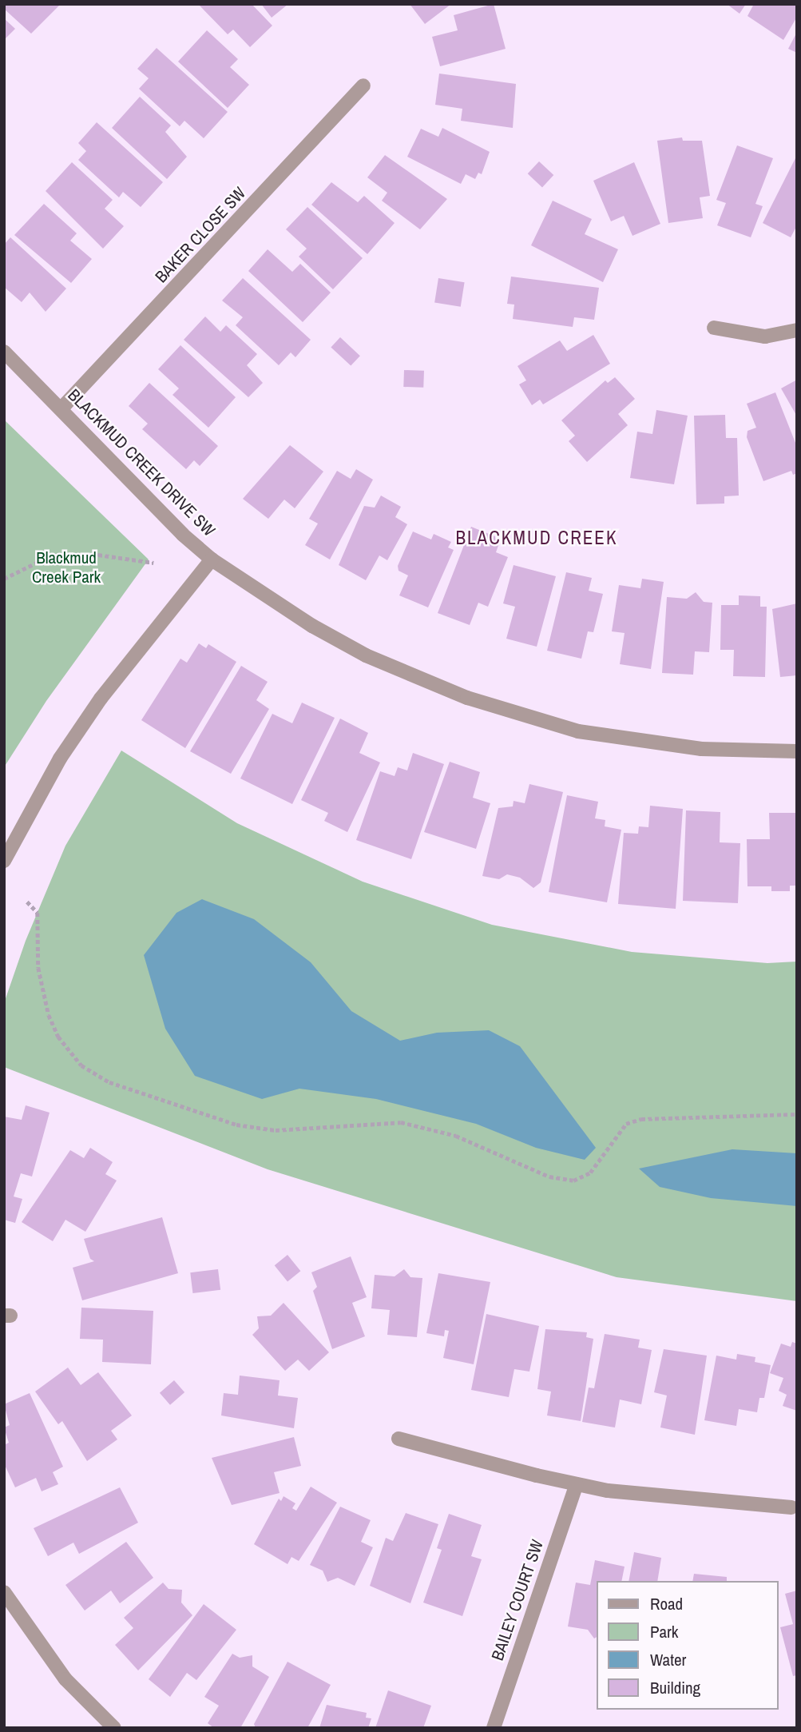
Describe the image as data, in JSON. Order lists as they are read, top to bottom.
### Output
{
  "streets": {
    "street": ["BAKER CLOSE SW", "BLACKMUD CREEK DRIVE SW", "BAILEY COURT SW"]
  },
  "crossings": [
    ["BAKER CLOSE SW", "BLACKMUD CREEK DRIVE SW"]
  ],
  "districts": ["BLACKMUD CREEK"],
  "parks": ["Blackmud Creek Park"],
  "legend": [
    "Road",
    "Park",
    "Water",
    "Building"
  ]
}
